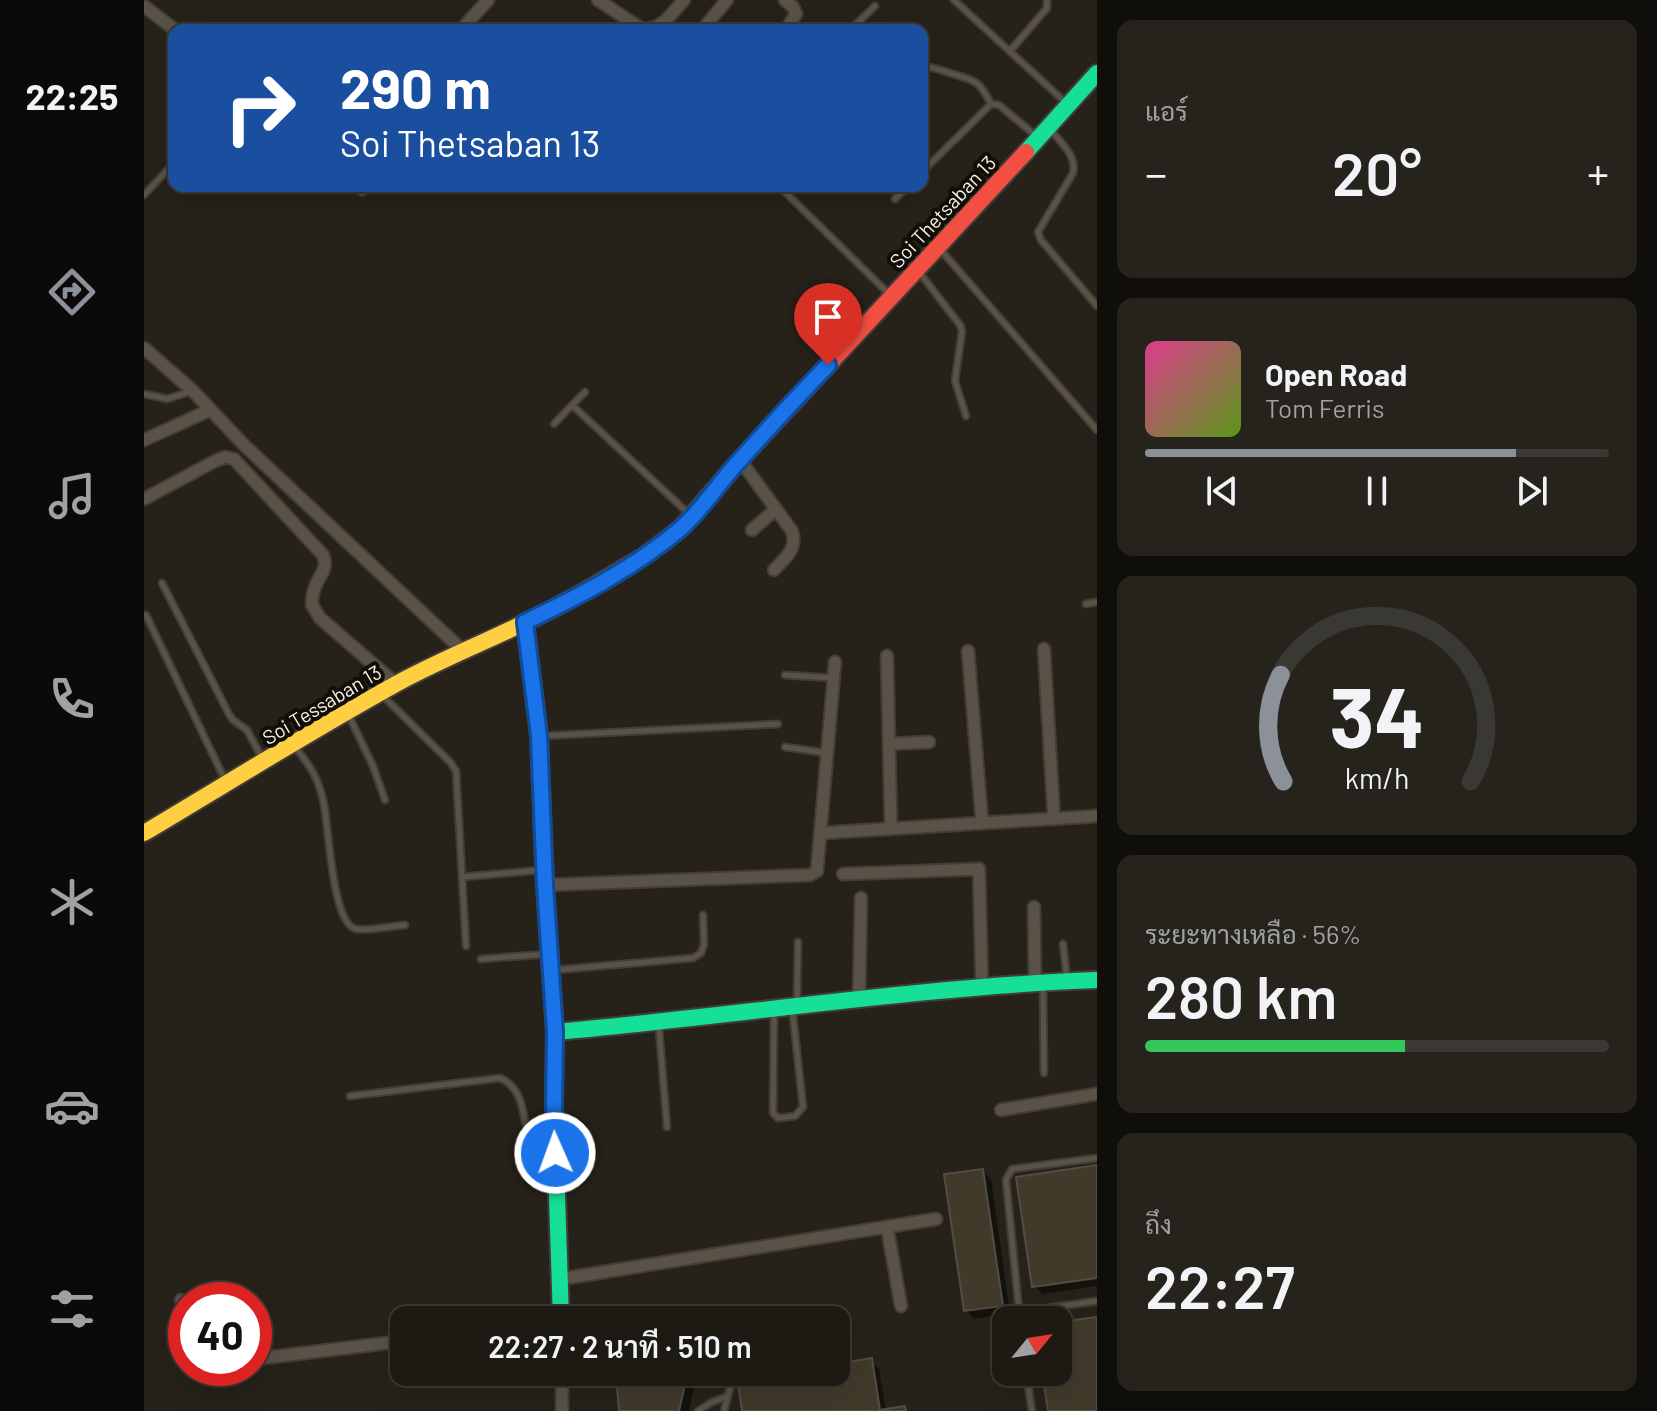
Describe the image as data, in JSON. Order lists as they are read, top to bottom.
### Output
{
  "streets": {
    "street": ["Soi Thetsaban 13", "Soi Tessaban 13"]
  },
  "crossings": [
    ["Soi Thetsaban 13", "Soi Tessaban 13"]
  ],
  "north": "top right",
  "page": {
    "tabs": "22:25",
    "tile": [
      "แอร์",
      ["ระยะทางเหลือ · 56%", "280 km"],
      ["ถึง", "22:27"]
    ],
    "turn": ["290 m", "Soi Thetsaban 13"],
    "heat": ["−", "20°", "+"],
    "song": ["Open Road", "Tom Ferris"],
    "limit": "40",
    "trip": "22:27 · 2 นาที · 510 m",
    "gauge": ["34", "km/h"]
  }
}
